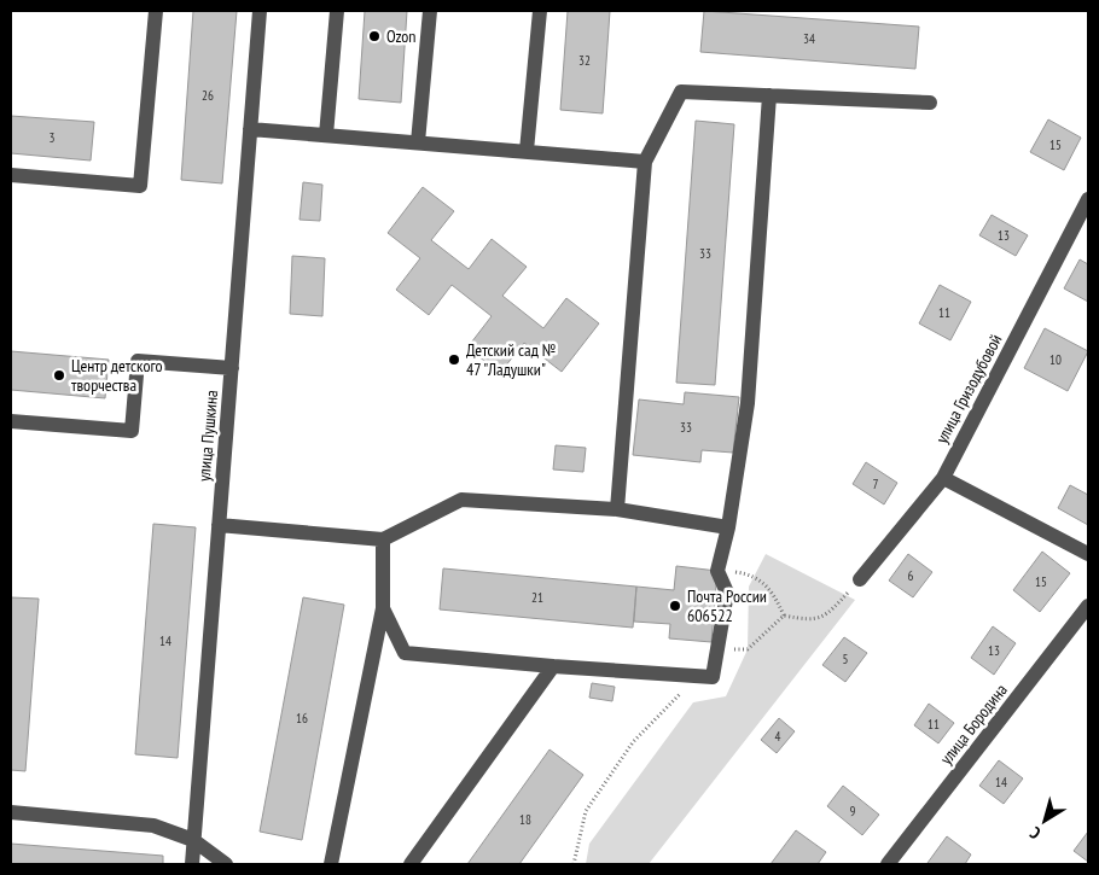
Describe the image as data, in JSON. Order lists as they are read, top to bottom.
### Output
{
  "streets": {
    "street": ["улица Гризодубовой", "улица Пушкина", "улица Бородина"]
  },
  "places": [
    "Ozon",
    "Детский сад № 47 \"Ладушки\"",
    "Центр детского творчества",
    "Почта России 606522"
  ],
  "house_numbers": [
    "34",
    "32",
    "26",
    "3",
    "15",
    "13",
    "33",
    "11",
    "10",
    "33",
    "7",
    "6",
    "15",
    "21",
    "14",
    "13",
    "5",
    "16",
    "11",
    "4",
    "14",
    "9",
    "18"
  ],
  "north": "bottom left"
}
